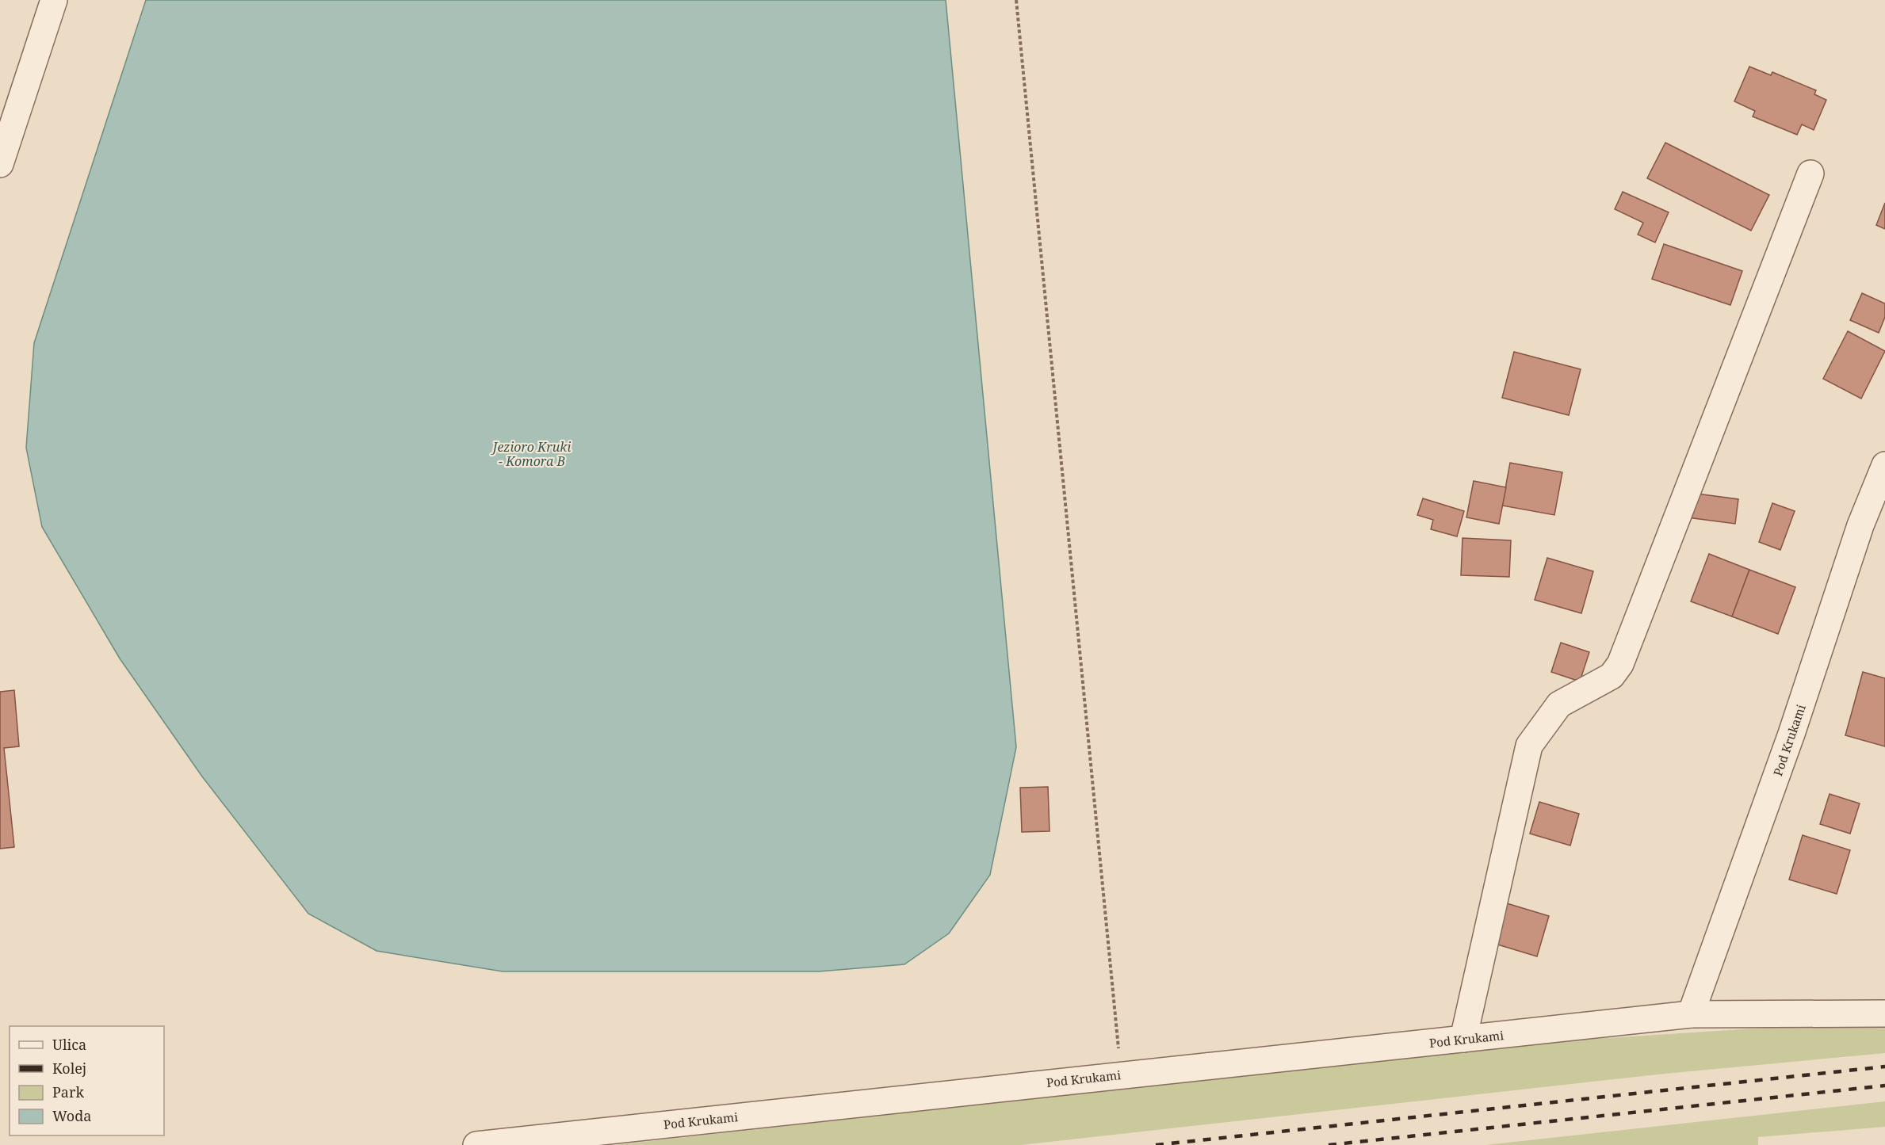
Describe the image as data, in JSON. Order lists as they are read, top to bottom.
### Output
{
  "streets": {
    "street": ["Pod Krukami"]
  },
  "water": ["Jezioro Kruki - Komora B"],
  "legend": [
    "Ulica",
    "Kolej",
    "Park",
    "Woda"
  ]
}
